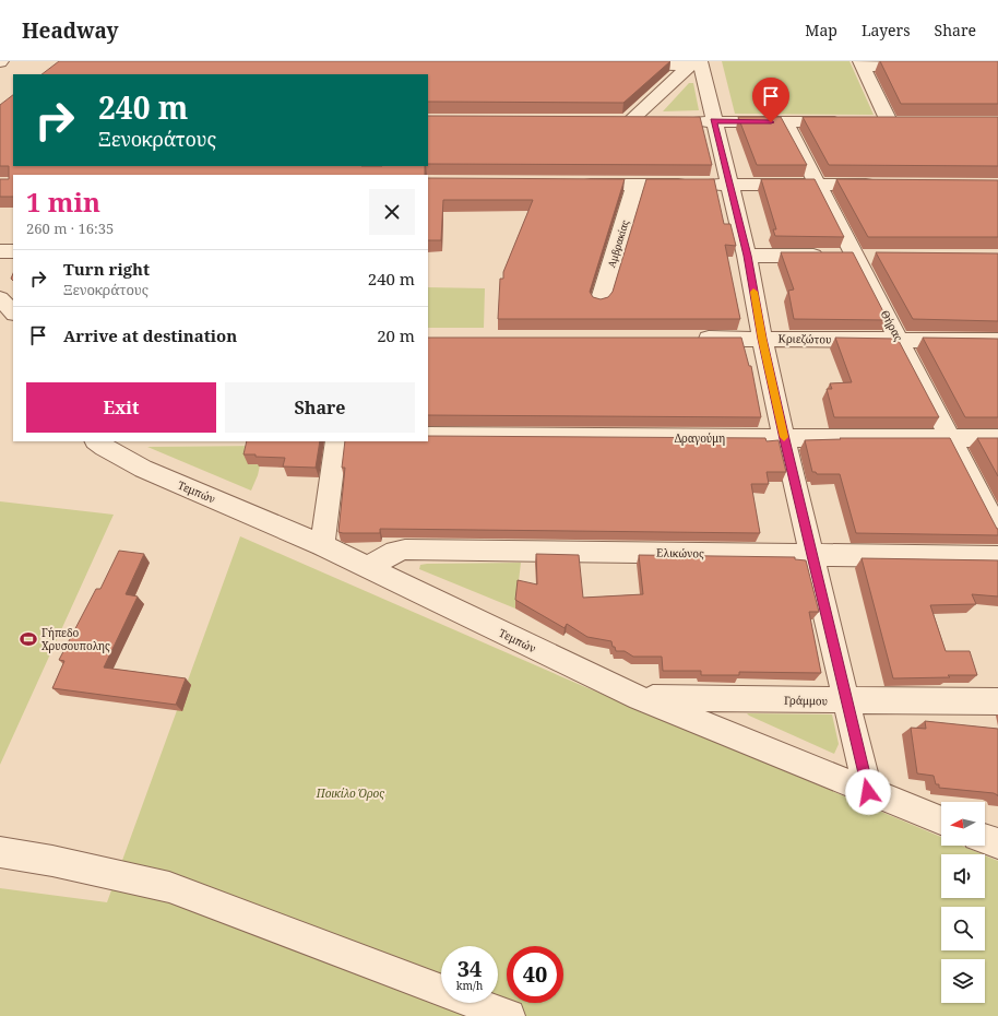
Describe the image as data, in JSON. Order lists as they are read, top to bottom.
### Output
{
  "streets": {
    "street": [
      "Αμβρακίας",
      "Θήρας",
      "Κριεζώτου",
      "Δραγούμη",
      "Τεμπών",
      "Ελικώνος",
      "Γράμμου"
    ]
  },
  "crossings": [
    ["Θήρας", "Κριεζώτου"],
    ["Θήρας", "Δραγούμη"],
    ["Τεμπών", "Ελικώνος"],
    ["Τεμπών", "Γράμμου"]
  ],
  "parks": ["Ποικίλο Όρος"],
  "places": {
    "sports": ["Γήπεδο Χρυσουπολης"]
  },
  "north": "left",
  "page": {
    "header": "Headway",
    "nav": ["Map", "Layers", "Share"],
    "turn": ["240 m", "Ξενοκράτους"],
    "heading": ["1 min", "260 m · 16:35"],
    "list": [
      {
        "name": "Turn right",
        "note": "Ξενοκράτους",
        "value": "240 m"
      },
      {
        "name": "Arrive at destination",
        "value": "20 m"
      }
    ],
    "buttons": ["Exit", "Share"],
    "speed": "34 km/h",
    "limit": "40"
  }
}
